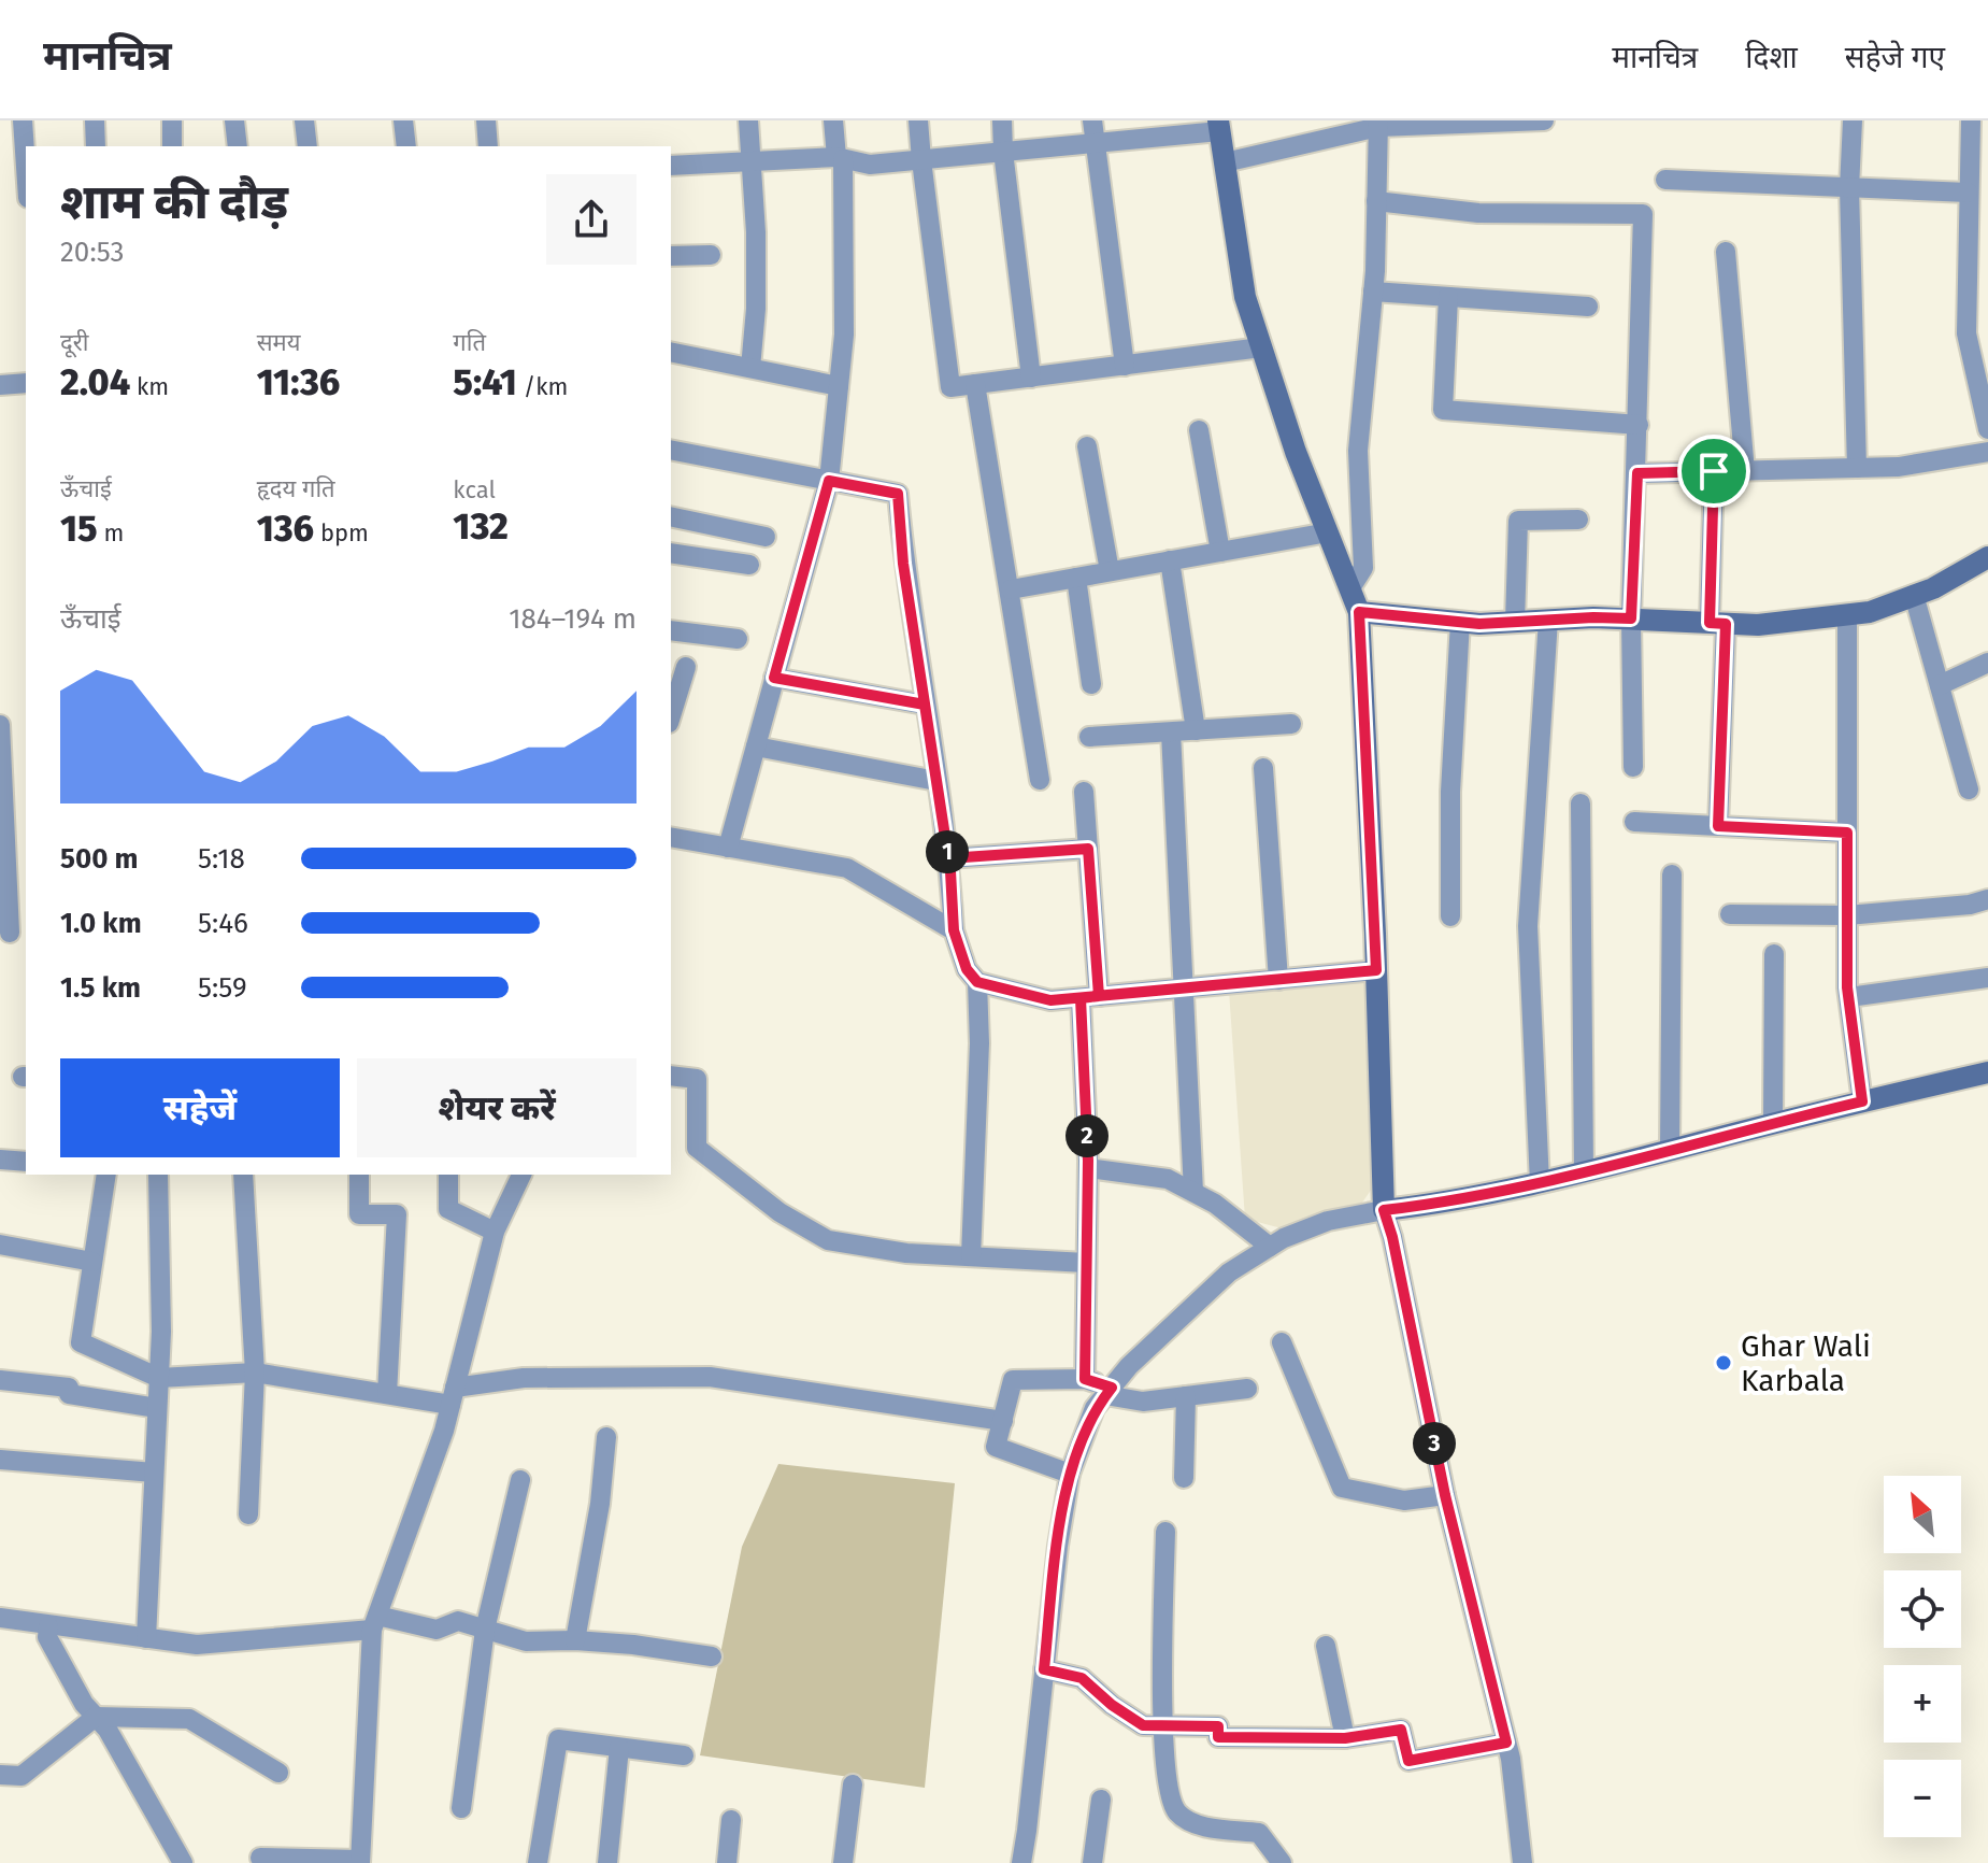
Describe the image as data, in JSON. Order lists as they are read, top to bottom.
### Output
{
  "places": ["Ghar Wali Karbala"],
  "north": "top left",
  "page": {
    "header": "मानचित्र",
    "nav": ["मानचित्र", "दिशा", "सहेजे गए"],
    "heading": ["शाम की दौड़", "20:53"],
    "stats": [
      ["दूरी", "2.04 km"],
      ["समय", "11:36"],
      ["गति", "5:41 /km"],
      ["ऊँचाई", "15 m"],
      ["हृदय गति", "136 bpm"],
      ["kcal", "132"]
    ],
    "chart": ["ऊँचाई", "184–194 m"],
    "list": [
      {
        "name": "500 m",
        "note": "5:18"
      },
      {
        "name": "1.0 km",
        "note": "5:46"
      },
      {
        "name": "1.5 km",
        "note": "5:59"
      }
    ],
    "pins": ["1", "2", "3"],
    "buttons": ["सहेजें", "शेयर करें"],
    "map_buttons": ["+", "−"]
  }
}
